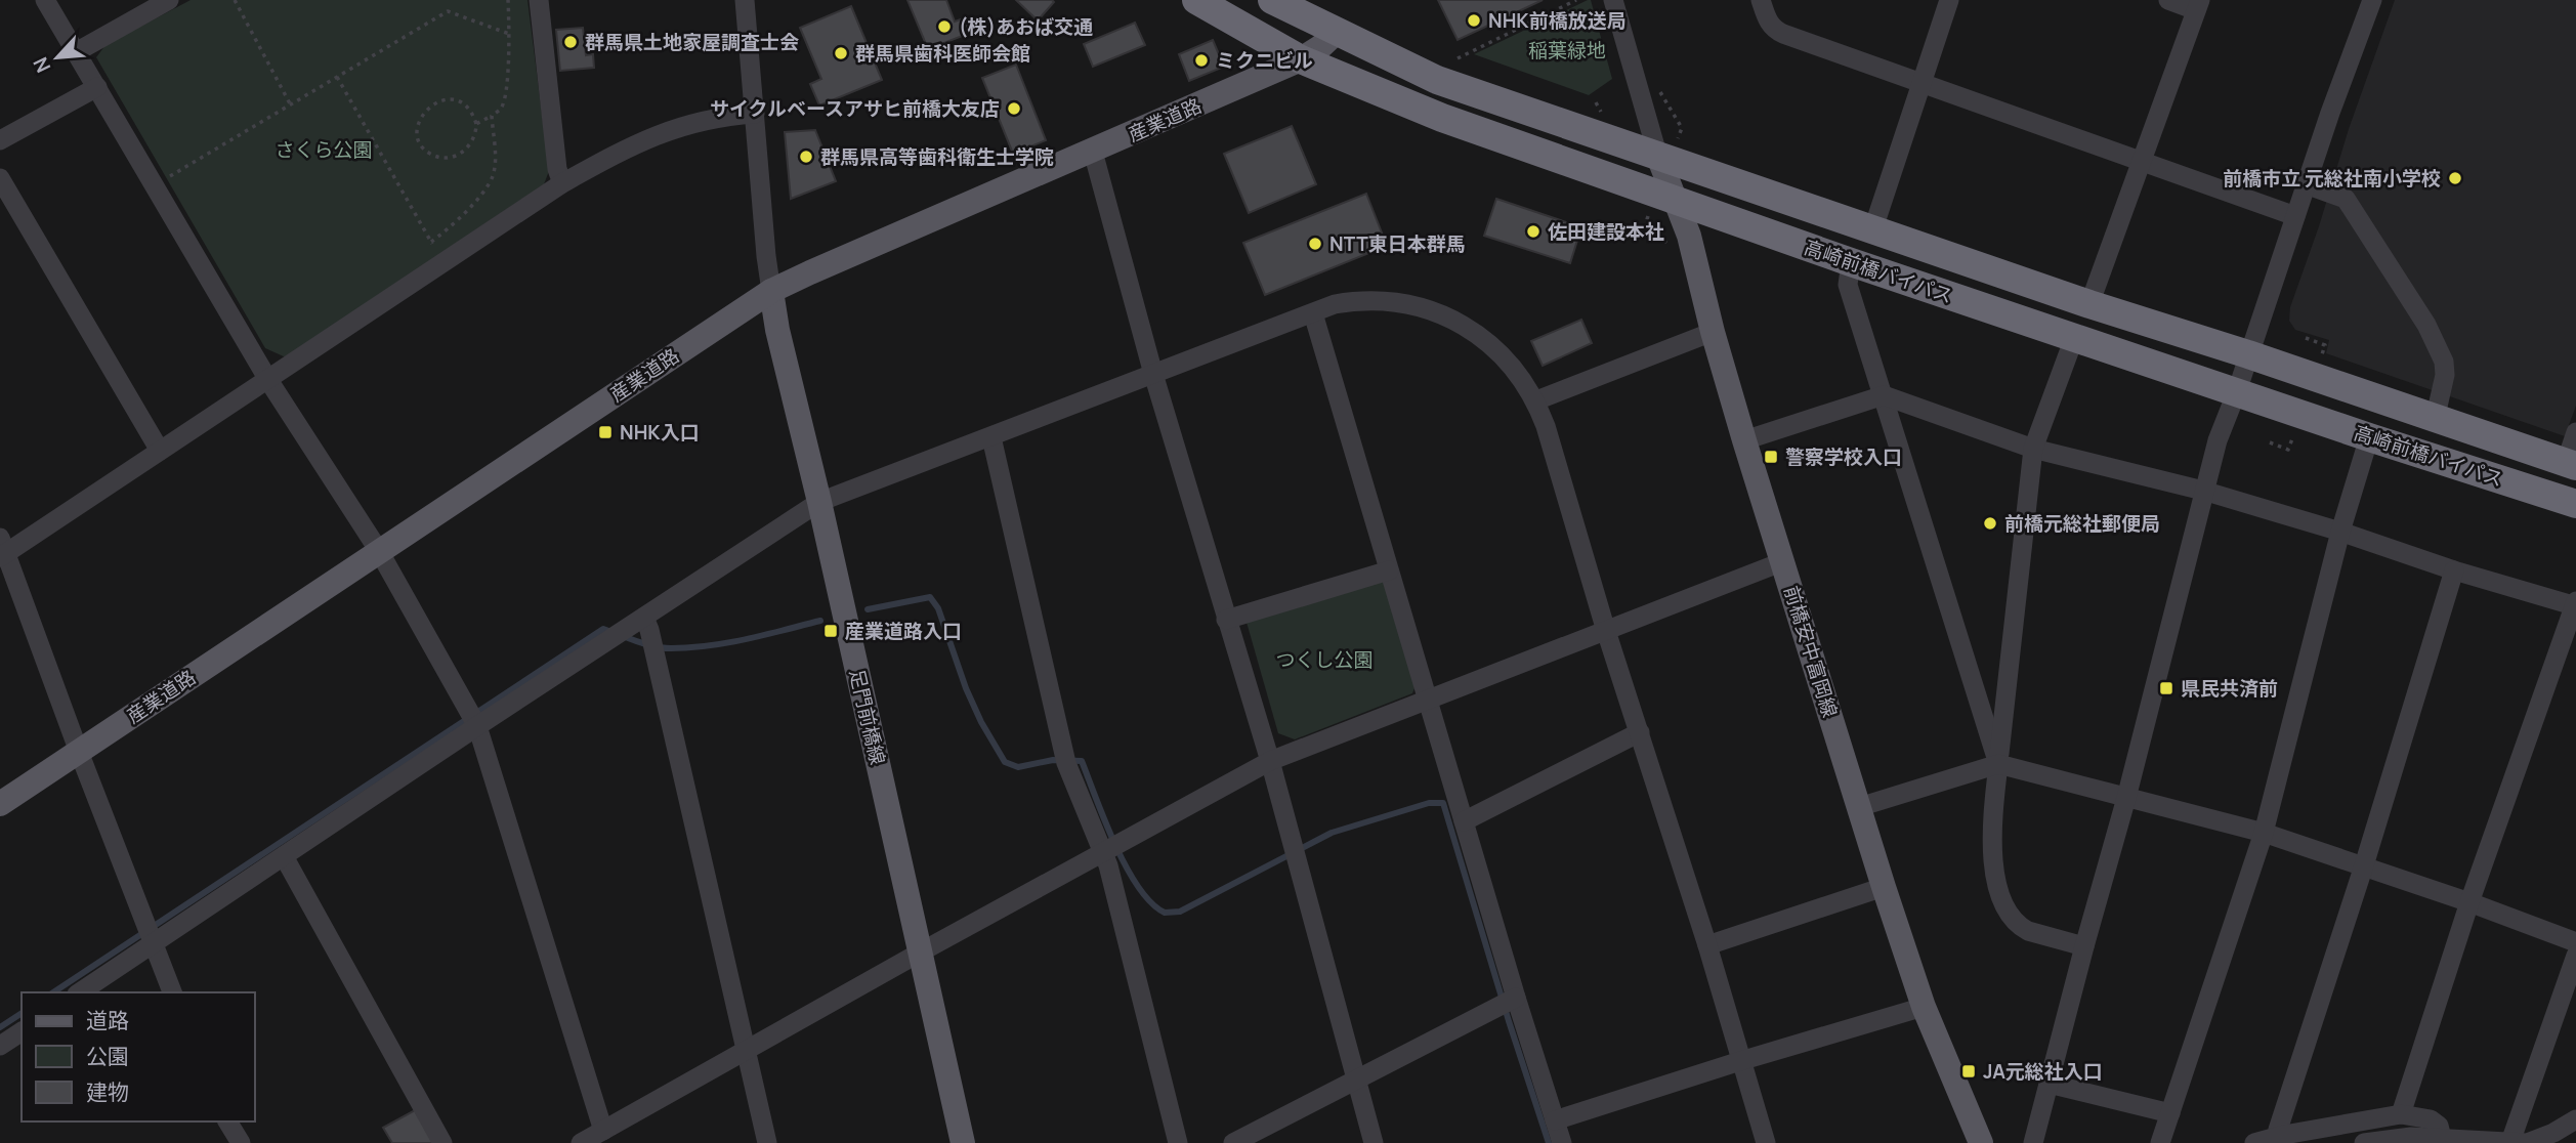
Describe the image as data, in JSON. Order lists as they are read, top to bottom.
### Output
{
  "streets": {
    "highway": ["高崎前橋バイパス"],
    "main road": ["産業道路", "前橋安中富岡線", "足門前橋線"]
  },
  "crossings": [
    ["産業道路", "高崎前橋バイパス"],
    ["産業道路", "足門前橋線"],
    ["高崎前橋バイパス", "前橋安中富岡線"]
  ],
  "parks": ["稲葉緑地", "さくら公園", "つくし公園"],
  "places": {
    "other": [
      "NHK前橋放送局",
      "(株)あおば交通",
      "群馬県土地家屋調査士会",
      "群馬県歯科医師会館",
      "ミクニビル",
      "サイクルベースアサヒ前橋大友店",
      "群馬県高等歯科衛生士学院",
      "前橋市立 元総社南小学校",
      "佐田建設本社",
      "NTT東日本群馬",
      "前橋元総社郵便局"
    ],
    "transit": [
      "NHK入口",
      "警察学校入口",
      "産業道路入口",
      "県民共済前",
      "JA元総社入口"
    ]
  },
  "legend": ["道路", "公園", "建物"],
  "north": "bottom left"
}
